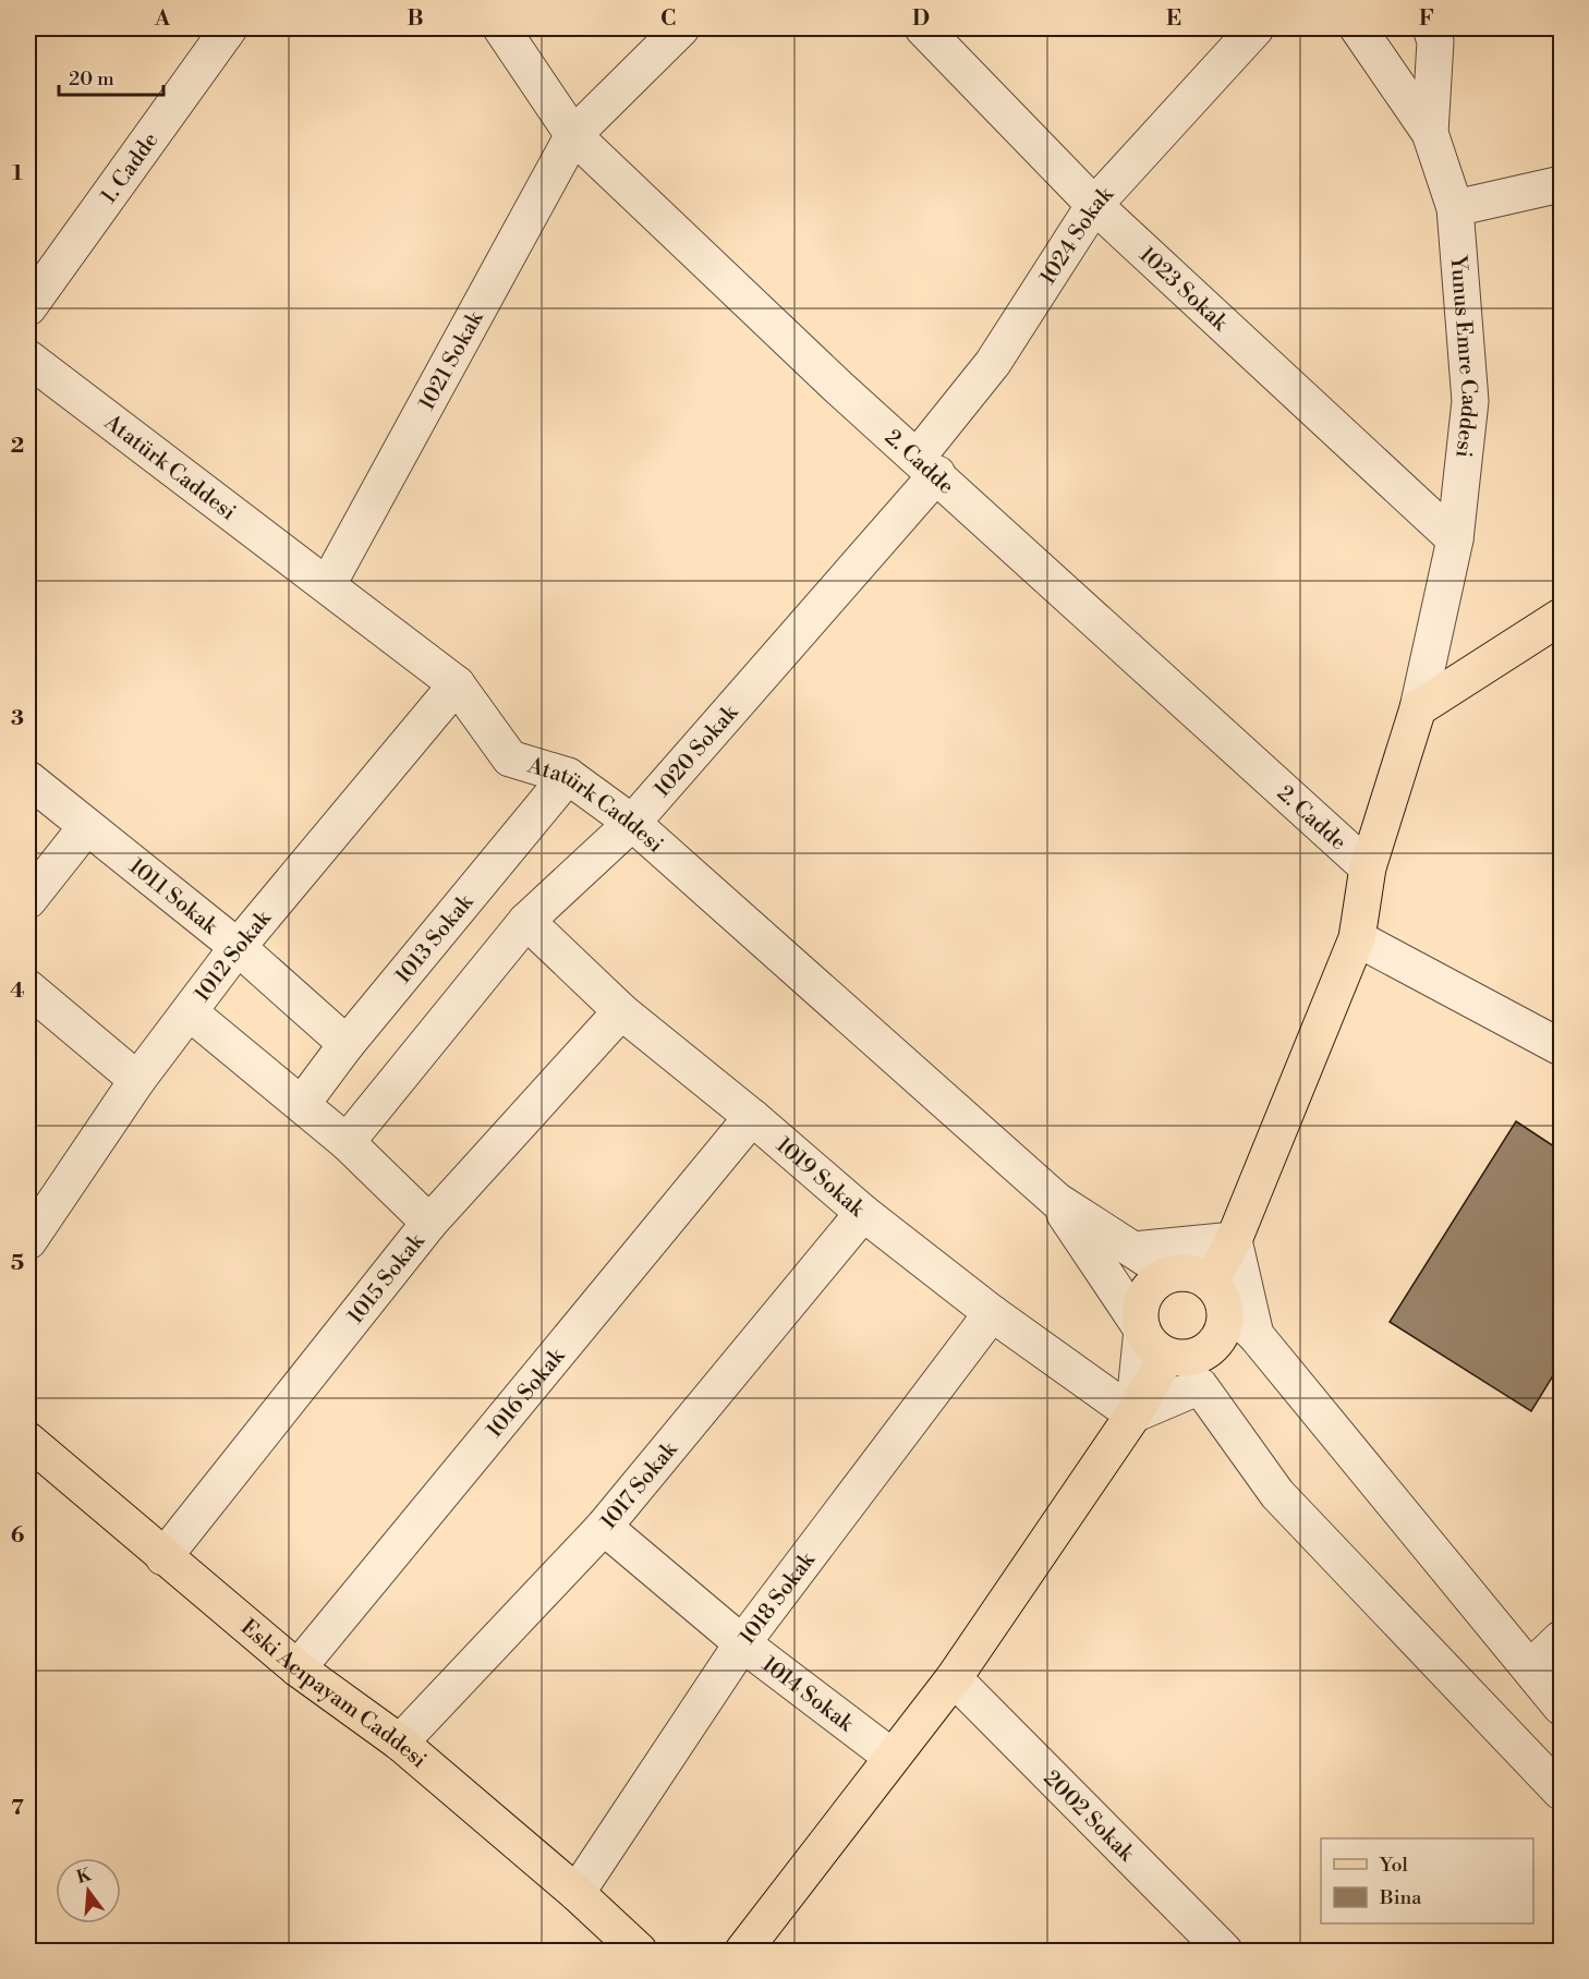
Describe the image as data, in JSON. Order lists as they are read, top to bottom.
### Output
{
  "streets": {
    "main road": ["Eski Acıpayam Caddesi"],
    "street": [
      "1. Cadde",
      "1024 Sokak",
      "1023 Sokak",
      "Yunus Emre Caddesi",
      "1021 Sokak",
      "2. Cadde",
      "Atatürk Caddesi",
      "1020 Sokak",
      "1011 Sokak",
      "1013 Sokak",
      "1012 Sokak",
      "1019 Sokak",
      "1015 Sokak",
      "1016 Sokak",
      "1017 Sokak",
      "1018 Sokak",
      "1014 Sokak",
      "2002 Sokak"
    ]
  },
  "crossings": [
    ["1024 Sokak", "1023 Sokak"],
    ["1024 Sokak", "2. Cadde"],
    ["1024 Sokak", "1020 Sokak"],
    ["1023 Sokak", "Yunus Emre Caddesi"],
    ["1021 Sokak", "2. Cadde"],
    ["1021 Sokak", "Atatürk Caddesi"],
    ["2. Cadde", "1020 Sokak"],
    ["Atatürk Caddesi", "1020 Sokak"],
    ["Atatürk Caddesi", "1013 Sokak"],
    ["Atatürk Caddesi", "1012 Sokak"],
    ["1020 Sokak", "1019 Sokak"],
    ["1011 Sokak", "1013 Sokak"],
    ["1011 Sokak", "1012 Sokak"],
    ["1019 Sokak", "1015 Sokak"],
    ["1019 Sokak", "1016 Sokak"],
    ["1019 Sokak", "1017 Sokak"],
    ["1019 Sokak", "1018 Sokak"],
    ["1015 Sokak", "Eski Acıpayam Caddesi"],
    ["1016 Sokak", "Eski Acıpayam Caddesi"],
    ["1017 Sokak", "1014 Sokak"],
    ["1017 Sokak", "Eski Acıpayam Caddesi"],
    ["1018 Sokak", "1014 Sokak"],
    ["1018 Sokak", "Eski Acıpayam Caddesi"]
  ],
  "legend": ["Yol", "Bina"],
  "scale_bar": "20 m",
  "north": "top",
  "grid": {
    "columns": [
      "A",
      "B",
      "C",
      "D",
      "E",
      "F"
    ],
    "rows": [
      "1",
      "2",
      "3",
      "4",
      "5",
      "6",
      "7"
    ]
  }
}
